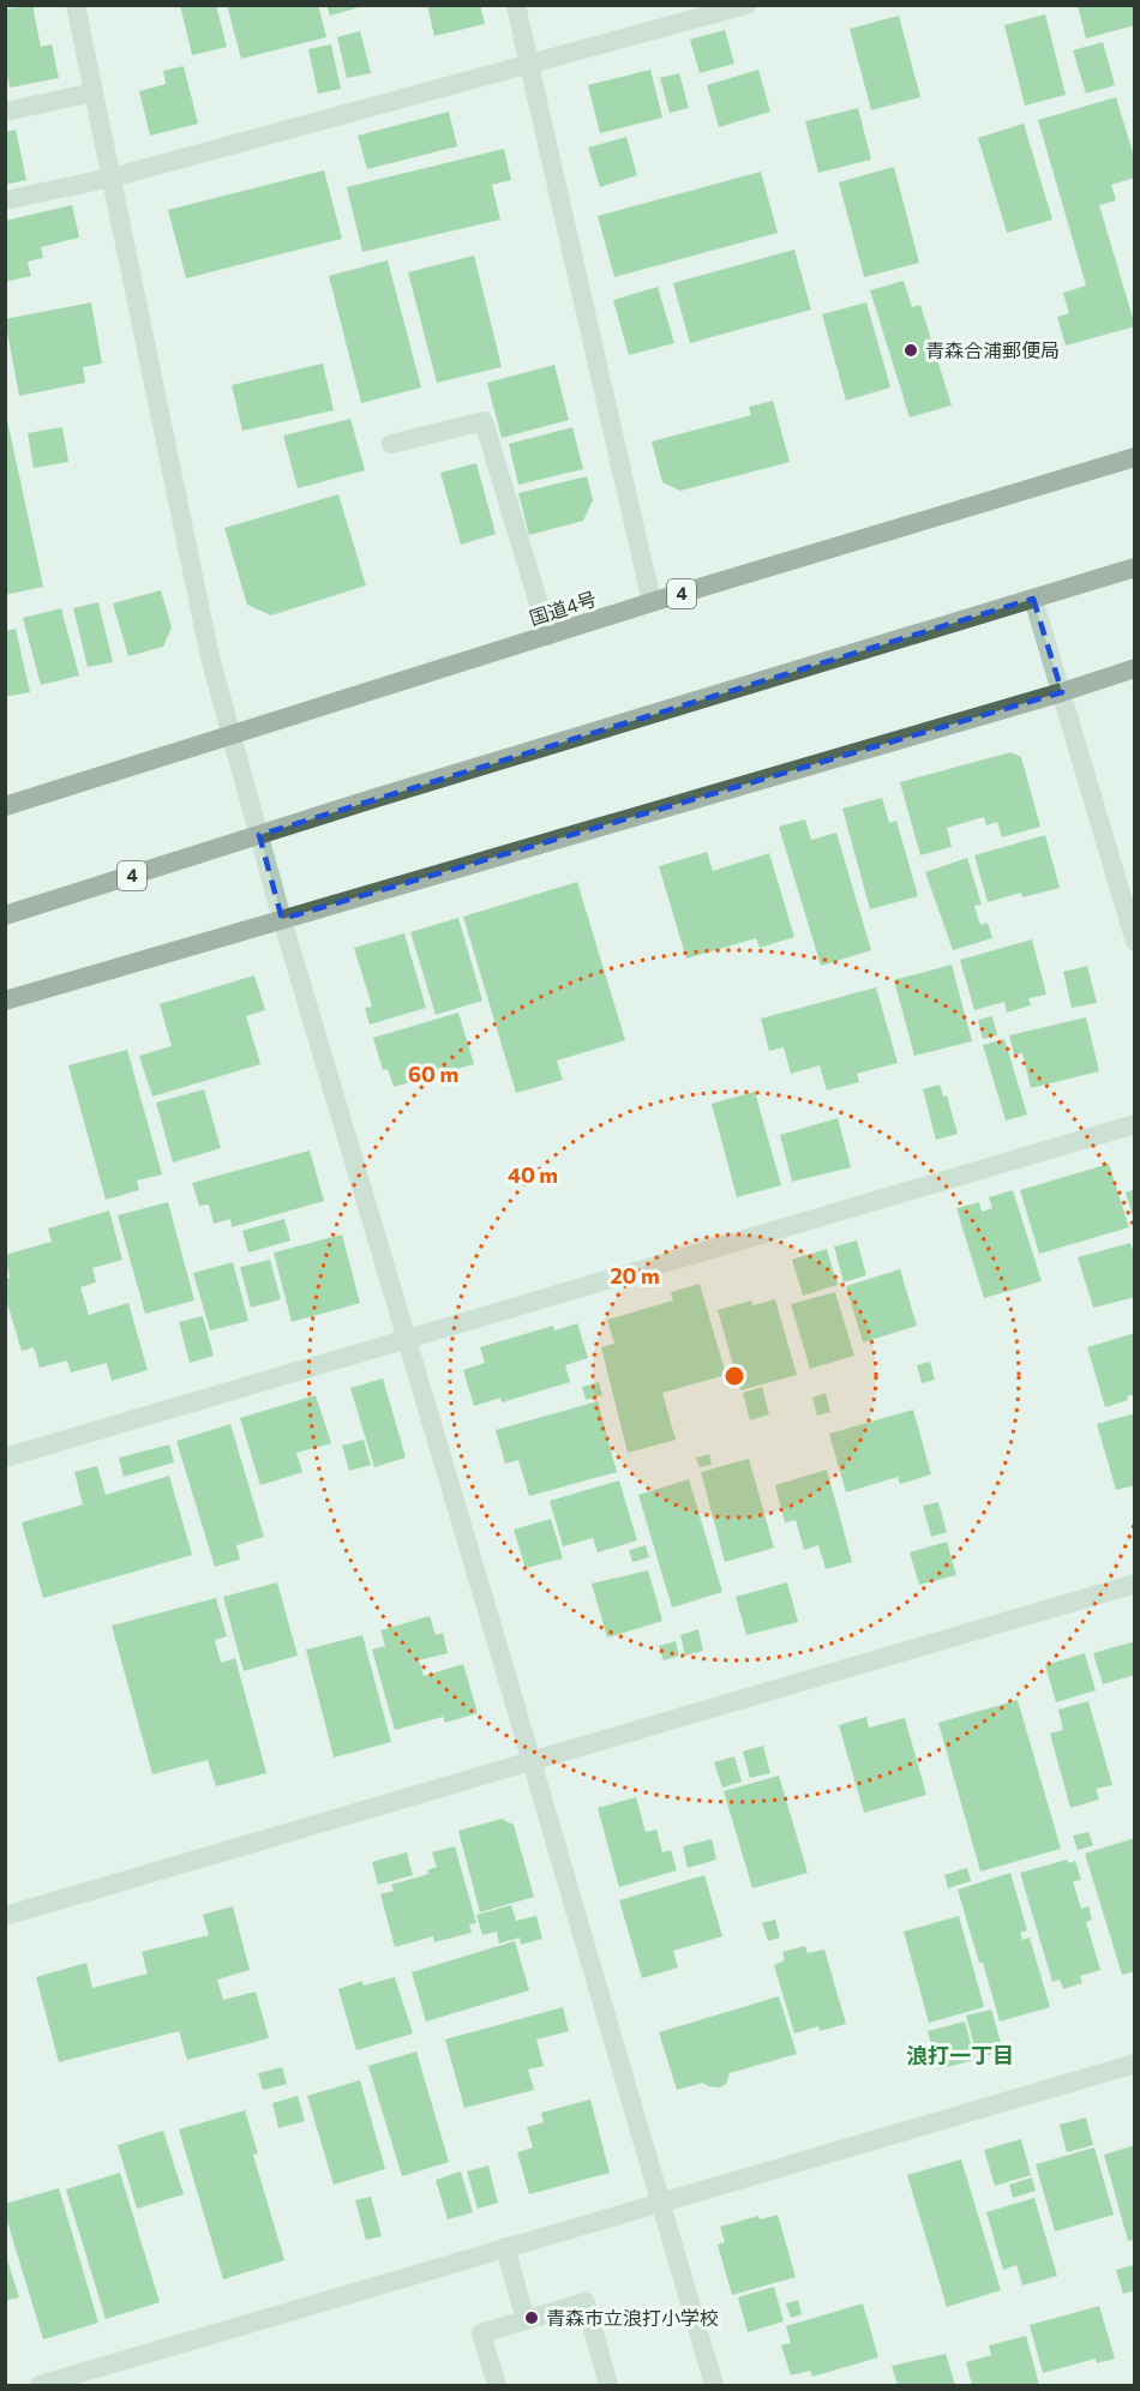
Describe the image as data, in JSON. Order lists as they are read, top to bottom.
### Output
{
  "streets": {
    "highway": ["4", "国道4号"]
  },
  "districts": ["浪打一丁目"],
  "places": ["青森合浦郵便局", "青森市立浪打小学校"],
  "rings": ["60 m", "40 m", "20 m"]
}
